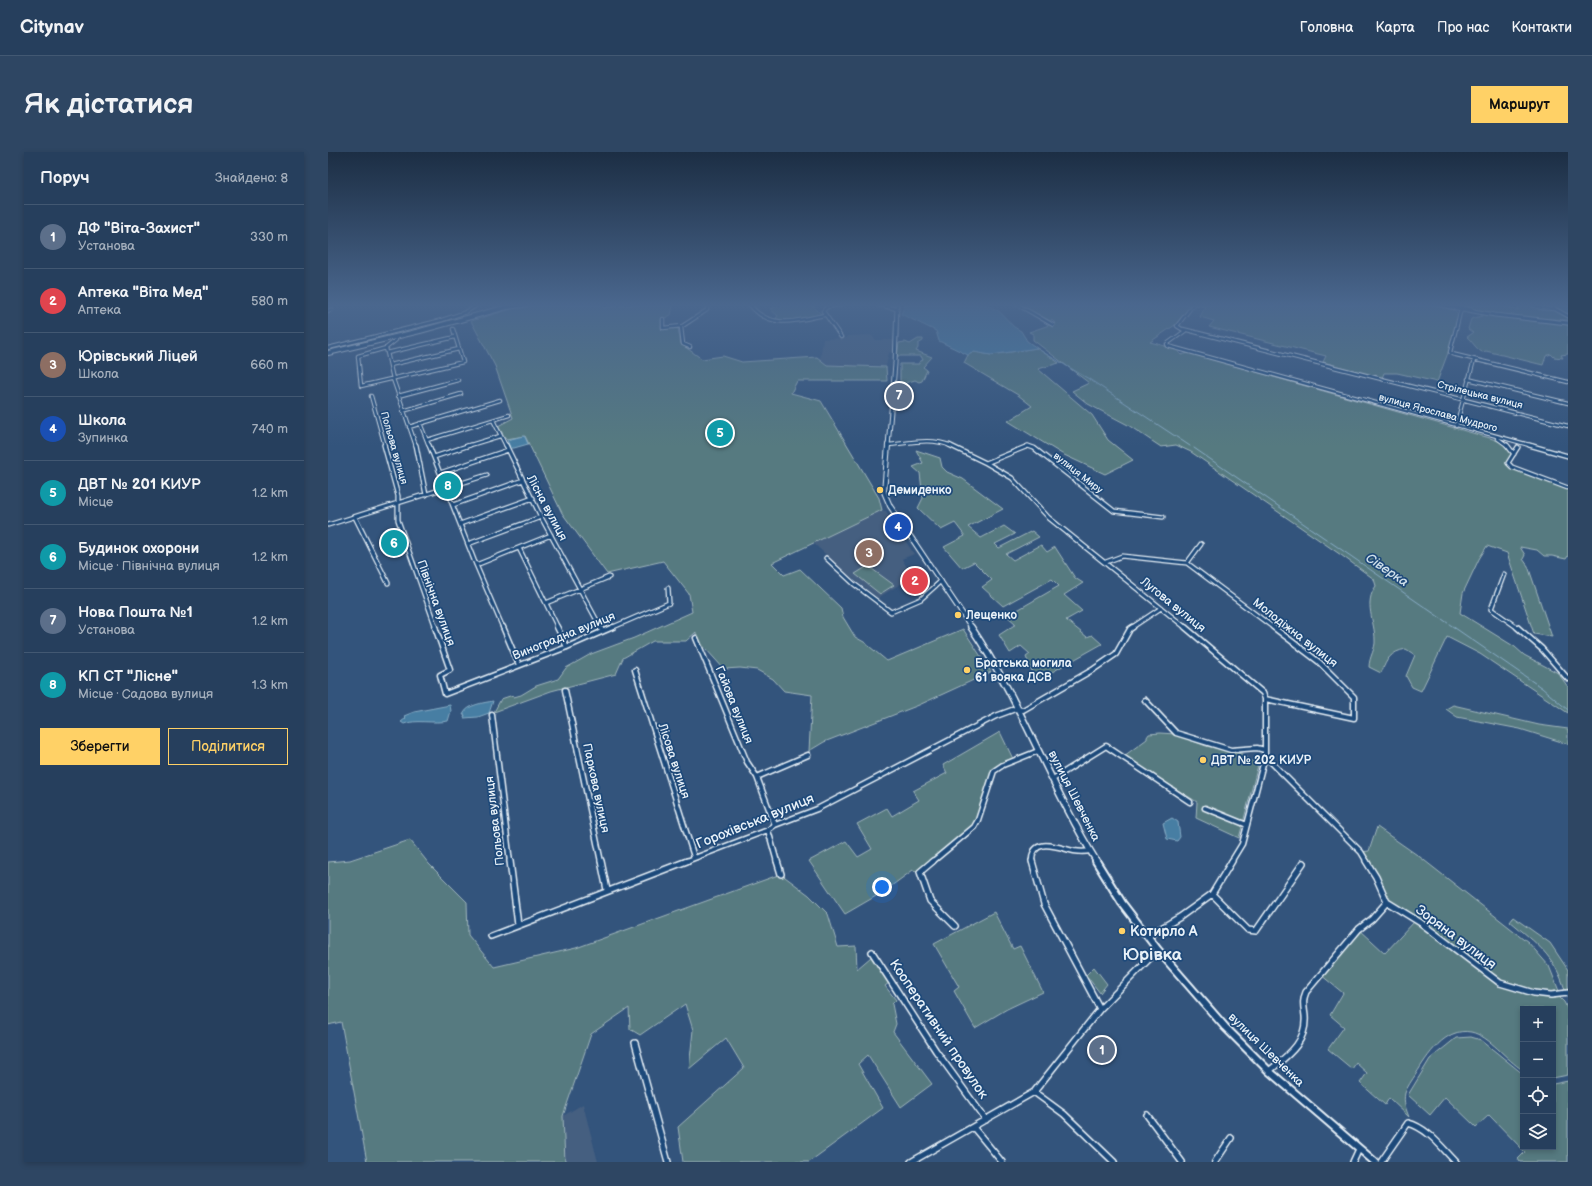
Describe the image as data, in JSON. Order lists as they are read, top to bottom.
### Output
{
  "streets": {
    "street": [
      "Стрілецька вулиця",
      "вулиця Ярослава Мудрого",
      "Польова вулиця",
      "вулиця Миру",
      "Лісна вулиця",
      "Північна вулиця",
      "Лугова вулиця",
      "Молодіжна вулиця",
      "Виноградна вулиця",
      "Гайова вулиця",
      "Лісова вулиця",
      "Паркова вулиця",
      "вулиця Шевченка",
      "Горохівська вулиця",
      "Зоряна вулиця",
      "Кооперативний провулок"
    ]
  },
  "crossings": [
    ["Польова вулиця", "Північна вулиця"],
    ["Польова вулиця", "Горохівська вулиця"],
    ["вулиця Миру", "Лугова вулиця"],
    ["Лісна вулиця", "Виноградна вулиця"],
    ["Північна вулиця", "Виноградна вулиця"],
    ["Лугова вулиця", "Молодіжна вулиця"],
    ["Лугова вулиця", "вулиця Шевченка"],
    ["Лугова вулиця", "Горохівська вулиця"],
    ["Гайова вулиця", "Горохівська вулиця"],
    ["Лісова вулиця", "Горохівська вулиця"],
    ["Паркова вулиця", "Горохівська вулиця"],
    ["вулиця Шевченка", "Горохівська вулиця"]
  ],
  "districts": ["Юрівка"],
  "water": ["Сіверка"],
  "places": [
    "Демиденко",
    "Лещенко",
    "Братська могила 61 вояка ДСВ",
    "ДВТ № 202 КИУР",
    "Котирло А"
  ],
  "page": {
    "header": "Citynav",
    "nav": [
      "Головна",
      "Карта",
      "Про нас",
      "Контакти"
    ],
    "buttons": [
      "Маршрут",
      ["Зберегти", "Поділитися"]
    ],
    "title": "Як дістатися",
    "heading": ["Поруч", "Знайдено: 8"],
    "list": [
      {
        "mark": "1",
        "name": "ДФ \"Віта-Захист\"",
        "note": "Установа",
        "value": "330 m"
      },
      {
        "mark": "2",
        "name": "Аптека \"Віта Мед\"",
        "note": "Аптека",
        "value": "580 m"
      },
      {
        "mark": "3",
        "name": "Юрівський Ліцей",
        "note": "Школа",
        "value": "660 m"
      },
      {
        "mark": "4",
        "name": "Школа",
        "note": "Зупинка",
        "value": "740 m"
      },
      {
        "mark": "5",
        "name": "ДВТ № 201 КИУР",
        "note": "Місце",
        "value": "1.2 km"
      },
      {
        "mark": "6",
        "name": "Будинок охорони",
        "note": "Місце · Північна вулиця",
        "value": "1.2 km"
      },
      {
        "mark": "7",
        "name": "Нова Пошта №1",
        "note": "Установа",
        "value": "1.2 km"
      },
      {
        "mark": "8",
        "name": "КП СТ \"Лісне\"",
        "note": "Місце · Садова вулиця",
        "value": "1.3 km"
      }
    ],
    "pins": [
      "7",
      "5",
      "8",
      "4",
      "6",
      "3",
      "2",
      "1"
    ],
    "map_buttons": ["+", "−"]
  }
}
